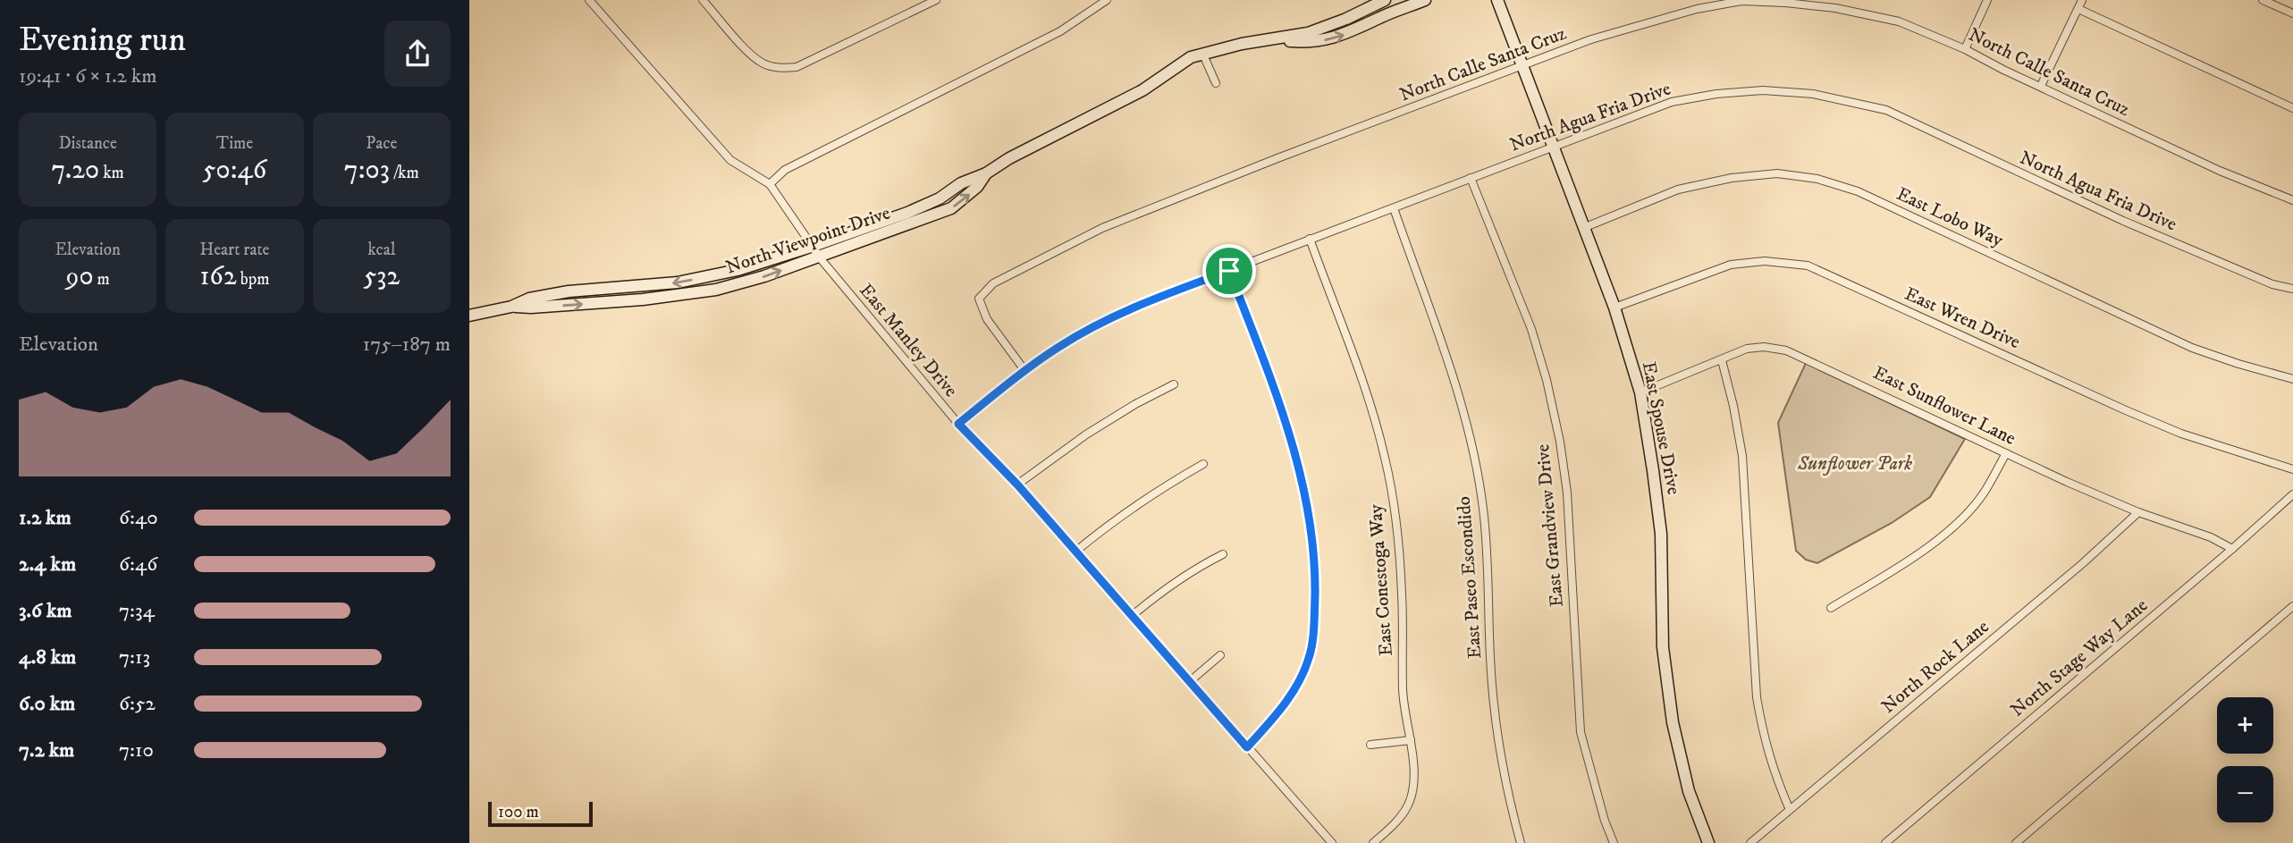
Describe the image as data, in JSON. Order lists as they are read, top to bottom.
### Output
{
  "streets": {
    "main road": ["North Viewpoint Drive", "East Spouse Drive"],
    "street": [
      "North Calle Santa Cruz",
      "North Agua Fria Drive",
      "East Lobo Way",
      "East Wren Drive",
      "East Manley Drive",
      "East Sunflower Lane",
      "East Grandview Drive",
      "East Paseo Escondido",
      "East Conestoga Way",
      "North Stage Way Lane",
      "North Rock Lane"
    ]
  },
  "crossings": [
    ["North Calle Santa Cruz", "North Agua Fria Drive"],
    ["North Calle Santa Cruz", "East Spouse Drive"],
    ["North Agua Fria Drive", "East Manley Drive"],
    ["North Agua Fria Drive", "East Spouse Drive"],
    ["North Agua Fria Drive", "East Grandview Drive"],
    ["North Agua Fria Drive", "East Paseo Escondido"],
    ["North Agua Fria Drive", "East Conestoga Way"],
    ["East Lobo Way", "East Spouse Drive"],
    ["North Viewpoint Drive", "East Manley Drive"],
    ["East Wren Drive", "East Spouse Drive"],
    ["East Sunflower Lane", "East Spouse Drive"],
    ["East Sunflower Lane", "North Stage Way Lane"],
    ["East Sunflower Lane", "North Rock Lane"]
  ],
  "parks": ["Sunflower Park"],
  "scale_bar": "100 m",
  "page": {
    "heading": ["Evening run", "19:41 · 6 × 1.2 km"],
    "stats": [
      ["Distance", "7.20 km"],
      ["Time", "50:46"],
      ["Pace", "7:03 /km"],
      ["Elevation", "90 m"],
      ["Heart rate", "162 bpm"],
      ["kcal", "532"]
    ],
    "chart": ["Elevation", "175–187 m"],
    "list": [
      {
        "name": "1.2 km",
        "note": "6:40"
      },
      {
        "name": "2.4 km",
        "note": "6:46"
      },
      {
        "name": "3.6 km",
        "note": "7:34"
      },
      {
        "name": "4.8 km",
        "note": "7:13"
      },
      {
        "name": "6.0 km",
        "note": "6:52"
      },
      {
        "name": "7.2 km",
        "note": "7:10"
      }
    ],
    "map_buttons": ["+", "−"],
    "scale": "100 m"
  }
}
